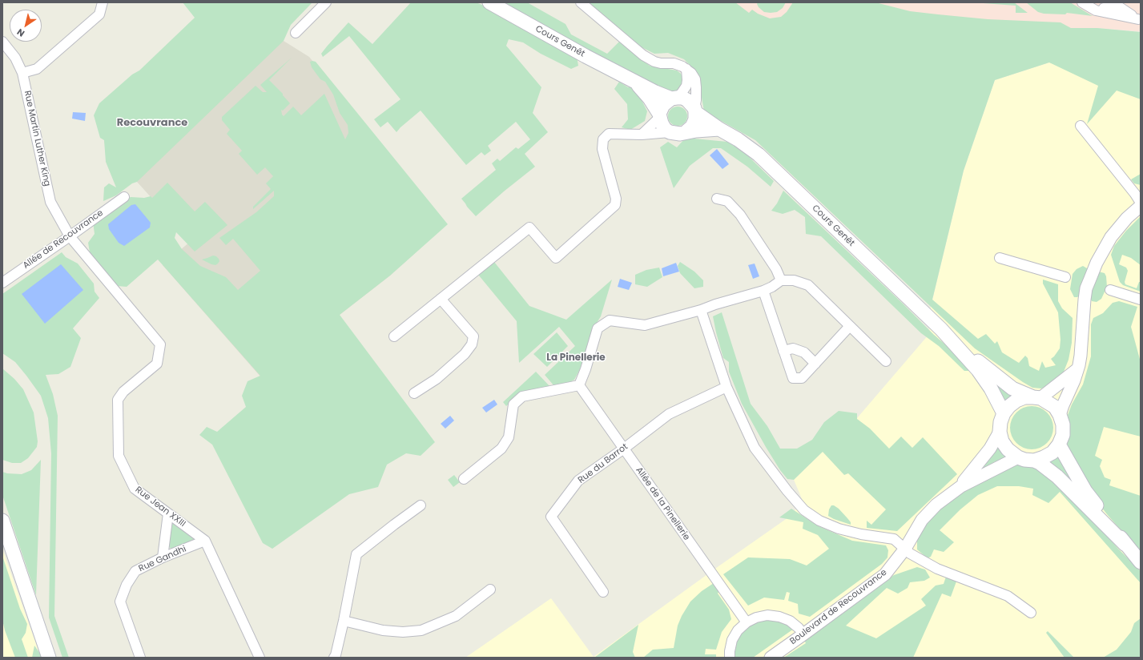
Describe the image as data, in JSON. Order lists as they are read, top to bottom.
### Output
{
  "streets": {
    "main road": ["Cours Genêt"],
    "street": [
      "Rue Martin Luther King",
      "Allée de Recouvrance",
      "Rue du Barrot",
      "Allée de la Pinellerie",
      "Rue Jean XXIII",
      "Rue Gandhi",
      "Boulevard de Recouvrance"
    ]
  },
  "crossings": [
    ["Cours Genêt", "Boulevard de Recouvrance"],
    ["Rue Martin Luther King", "Allée de Recouvrance"],
    ["Rue Martin Luther King", "Rue Jean XXIII"],
    ["Allée de Recouvrance", "Rue Jean XXIII"],
    ["Rue du Barrot", "Allée de la Pinellerie"],
    ["Rue Jean XXIII", "Rue Gandhi"]
  ],
  "districts": ["Recouvrance", "La Pinellerie"],
  "north": "bottom left"
}
